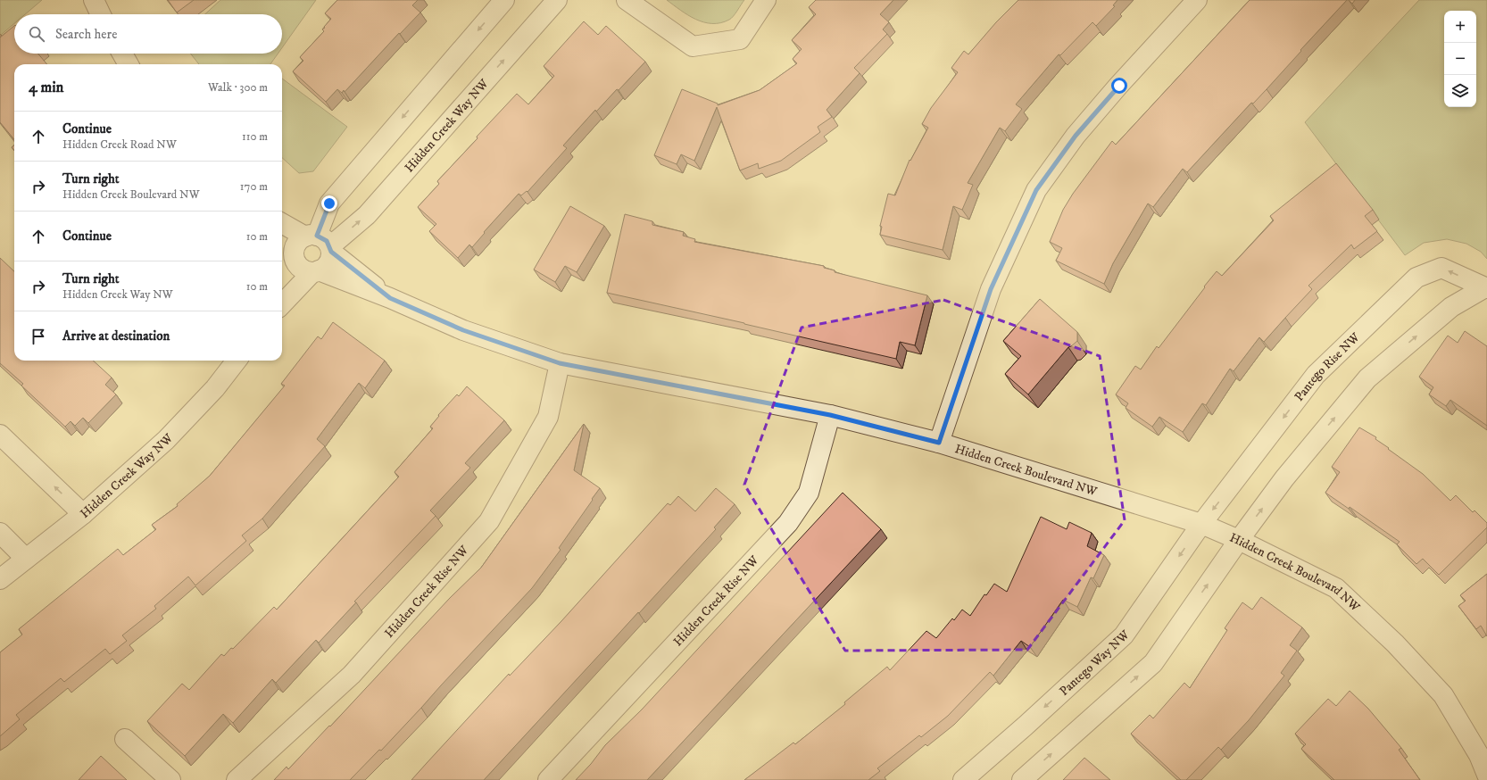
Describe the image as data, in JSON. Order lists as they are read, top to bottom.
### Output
{
  "streets": {
    "street": [
      "Hidden Creek Way NW",
      "Pantego Rise NW",
      "Hidden Creek Boulevard NW",
      "Hidden Creek Rise NW",
      "Pantego Way NW"
    ]
  },
  "crossings": [
    ["Hidden Creek Way NW", "Hidden Creek Boulevard NW"],
    ["Pantego Rise NW", "Hidden Creek Boulevard NW"],
    ["Pantego Rise NW", "Pantego Way NW"],
    ["Hidden Creek Boulevard NW", "Hidden Creek Rise NW"],
    ["Hidden Creek Boulevard NW", "Pantego Way NW"]
  ],
  "page": {
    "map_buttons": ["+", "−"],
    "search": "Search here",
    "heading": ["4 min", "Walk · 300 m"],
    "list": [
      ["Continue", "Hidden Creek Road NW", "110 m"],
      ["Turn right", "Hidden Creek Boulevard NW", "170 m"],
      ["Continue", "10 m"],
      ["Turn right", "Hidden Creek Way NW", "10 m"],
      "Arrive at destination"
    ]
  }
}
